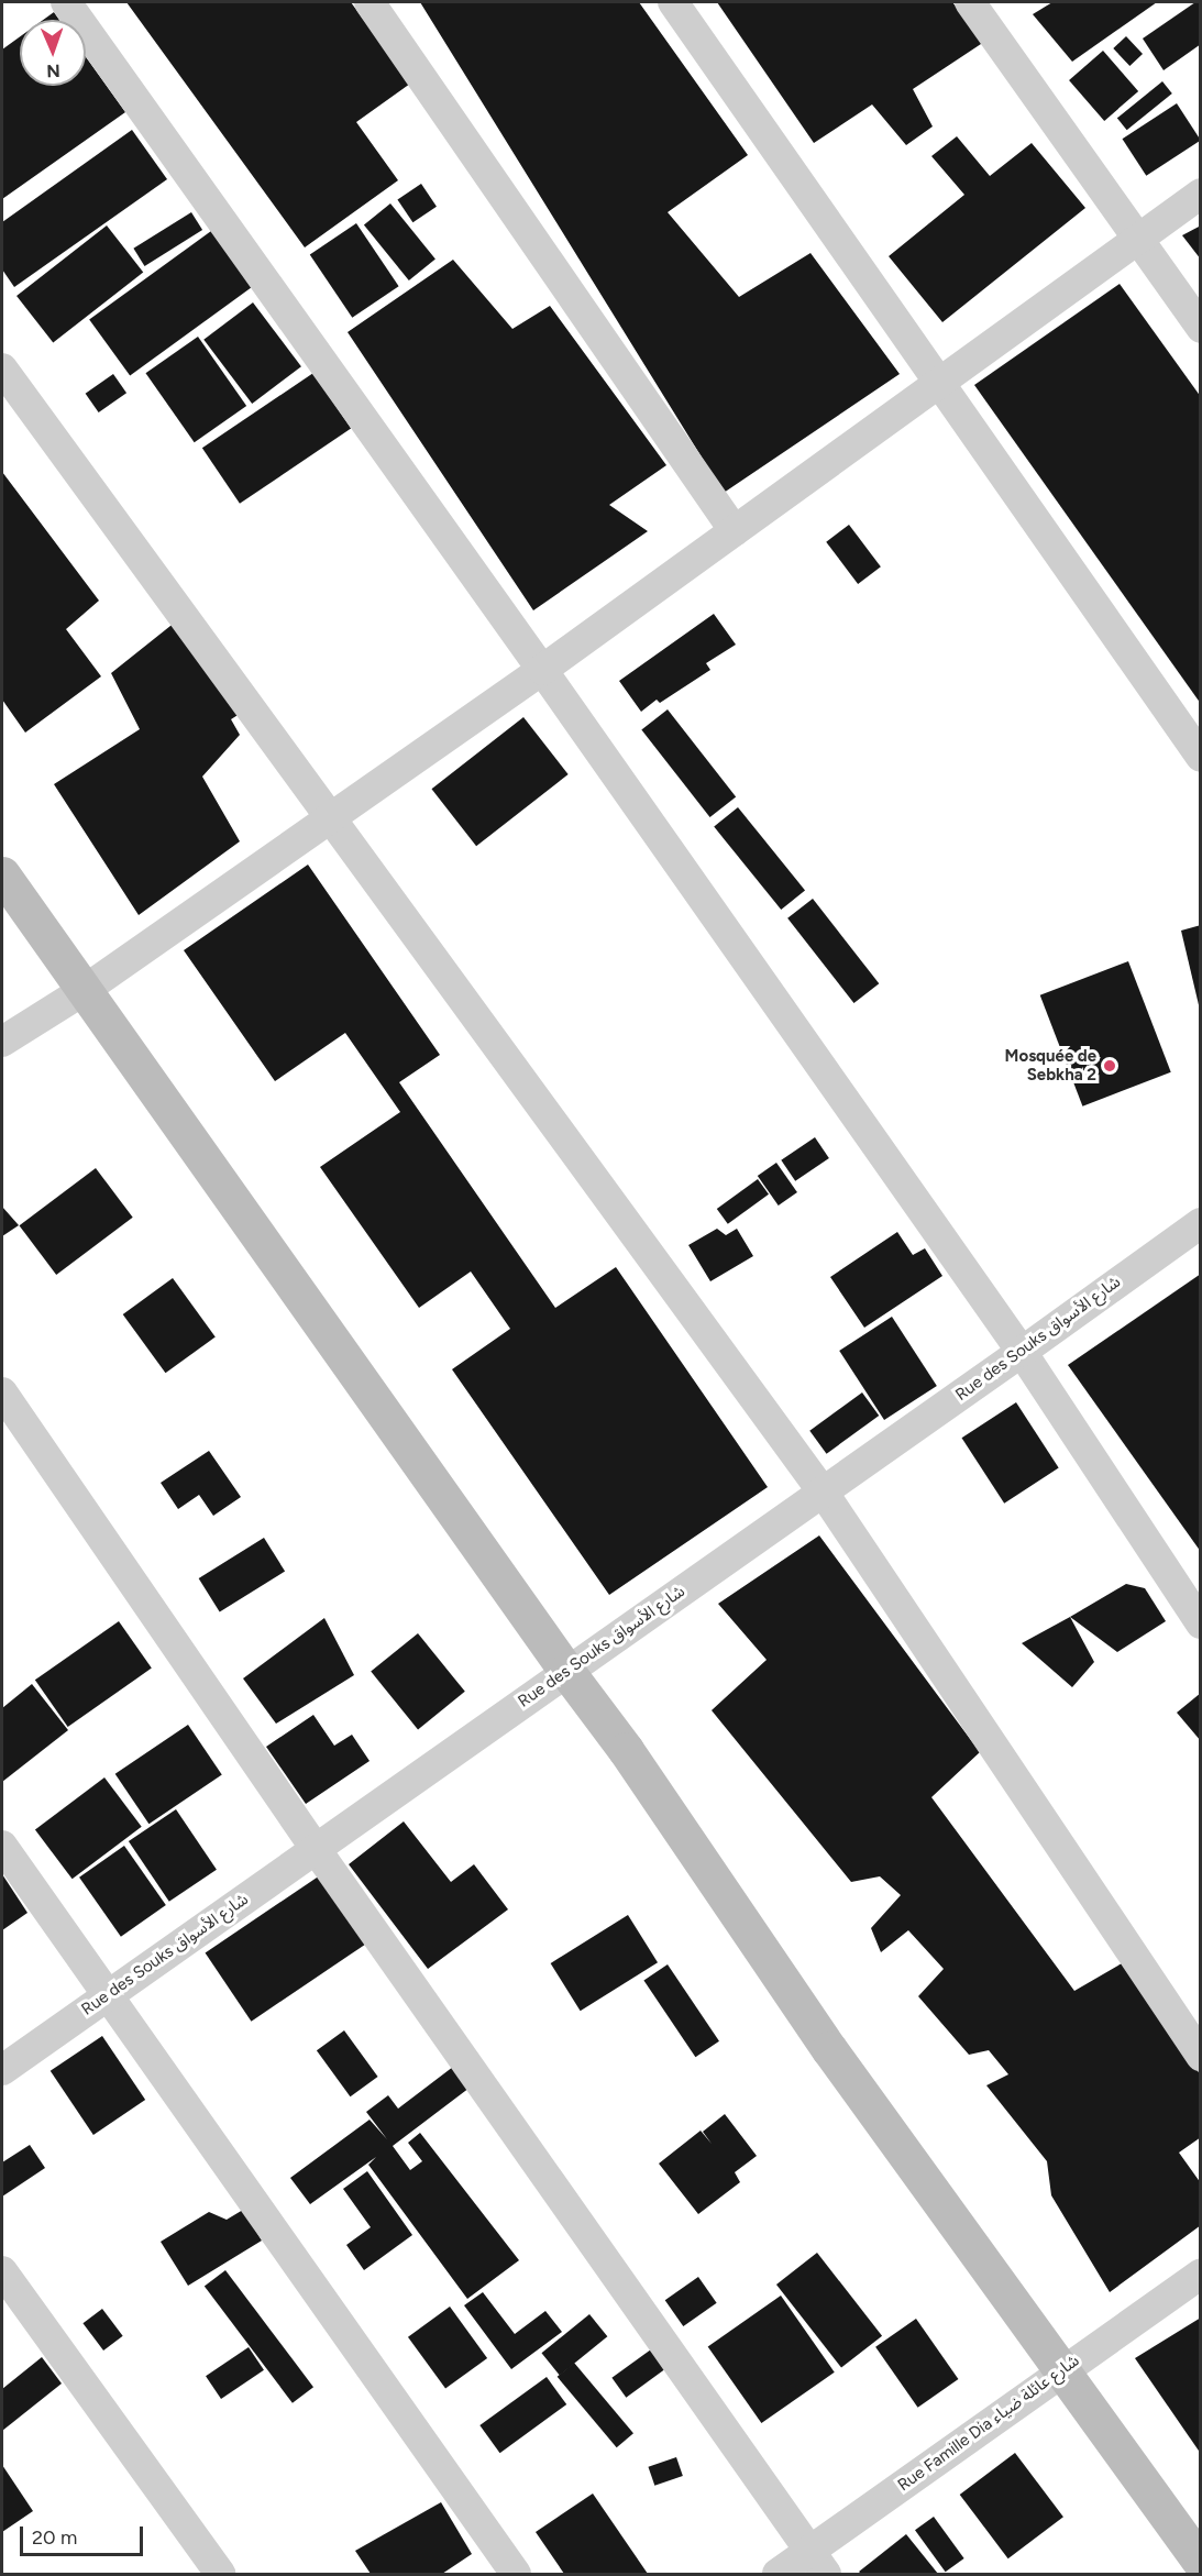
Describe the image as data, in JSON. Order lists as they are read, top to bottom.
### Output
{
  "streets": {
    "street": ["Rue des Souks شارع الأسواق", "Rue Famille Dia شارع عائلة ضياء"]
  },
  "places": ["Mosquée de Sebkha 2"],
  "scale_bar": "20 m",
  "north": "bottom"
}
